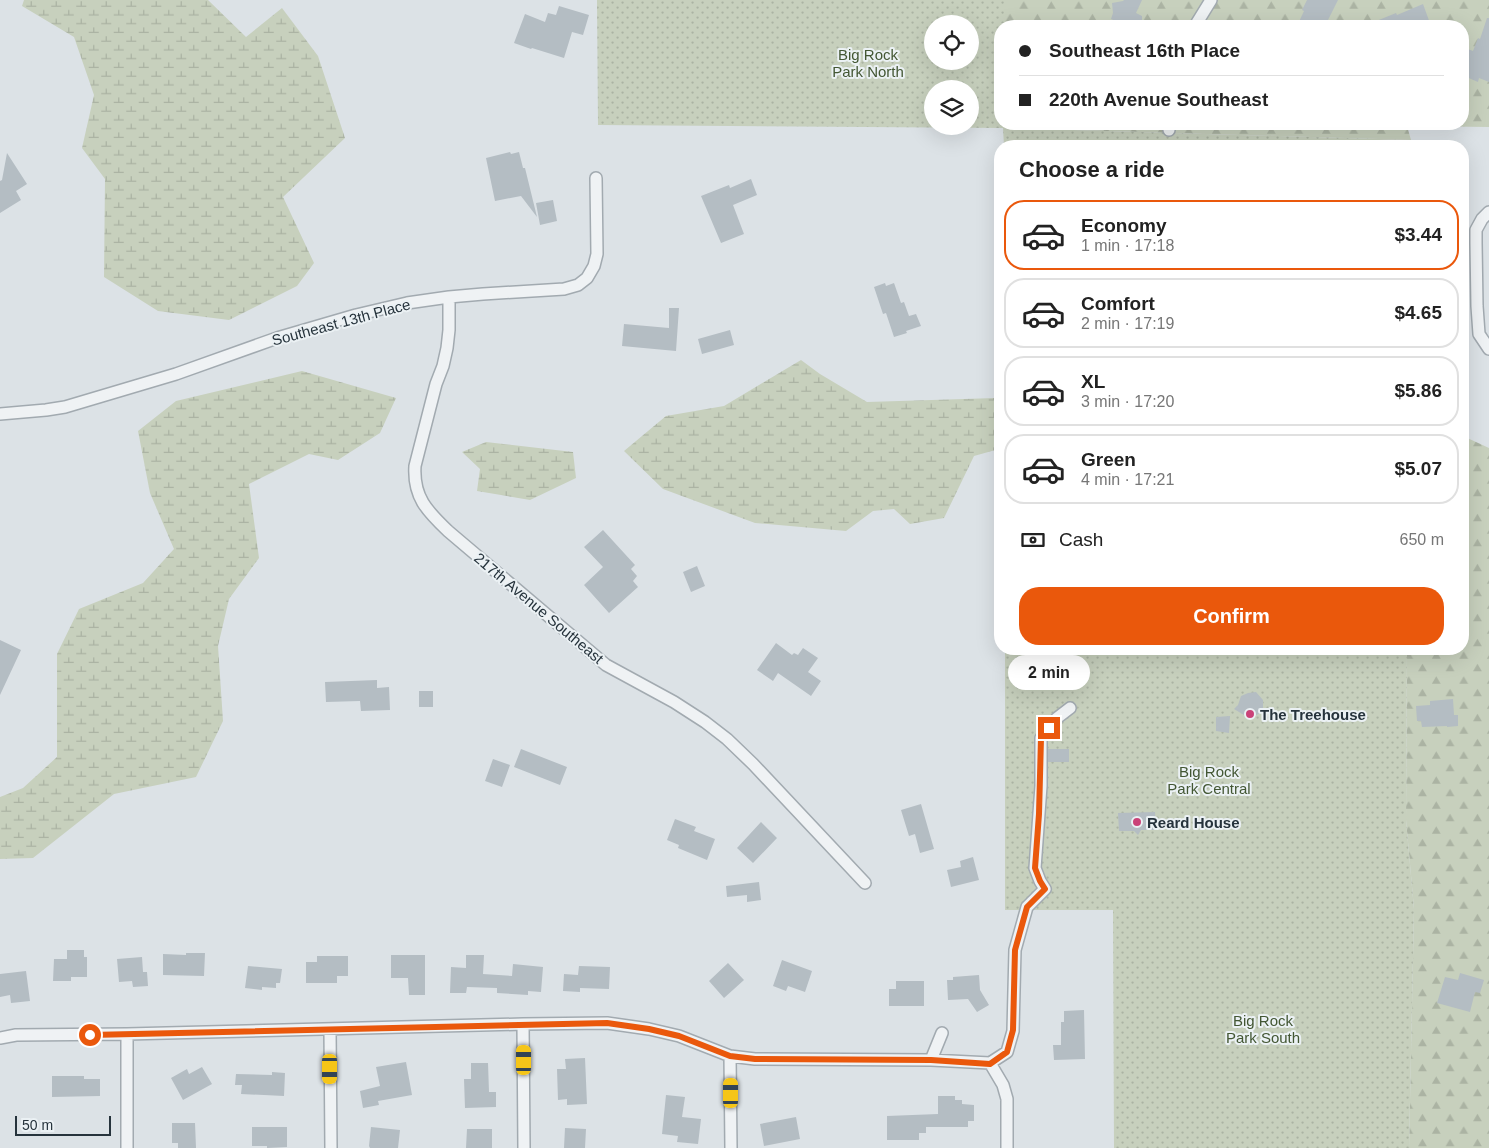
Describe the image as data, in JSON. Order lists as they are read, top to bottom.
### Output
{
  "streets": {
    "street": ["Southeast 13th Place", "217th Avenue Southeast"]
  },
  "crossings": [
    ["Southeast 13th Place", "217th Avenue Southeast"]
  ],
  "parks": ["Big Rock Park North", "Big Rock Park Central", "Big Rock Park South"],
  "places": ["The Treehouse", "Reard House"],
  "scale_bar": "50 m",
  "page": {
    "banner": ["Southeast 16th Place", "220th Avenue Southeast"],
    "heading": "Choose a ride",
    "list": [
      {
        "name": "Economy",
        "note": "1 min · 17:18",
        "value": "$3.44"
      },
      {
        "name": "Comfort",
        "note": "2 min · 17:19",
        "value": "$4.65"
      },
      {
        "name": "XL",
        "note": "3 min · 17:20",
        "value": "$5.86"
      },
      {
        "name": "Green",
        "note": "4 min · 17:21",
        "value": "$5.07"
      }
    ],
    "pay": ["Cash", "650 m"],
    "buttons": "Confirm",
    "bubble": "2 min",
    "scale": "50 m"
  }
}
